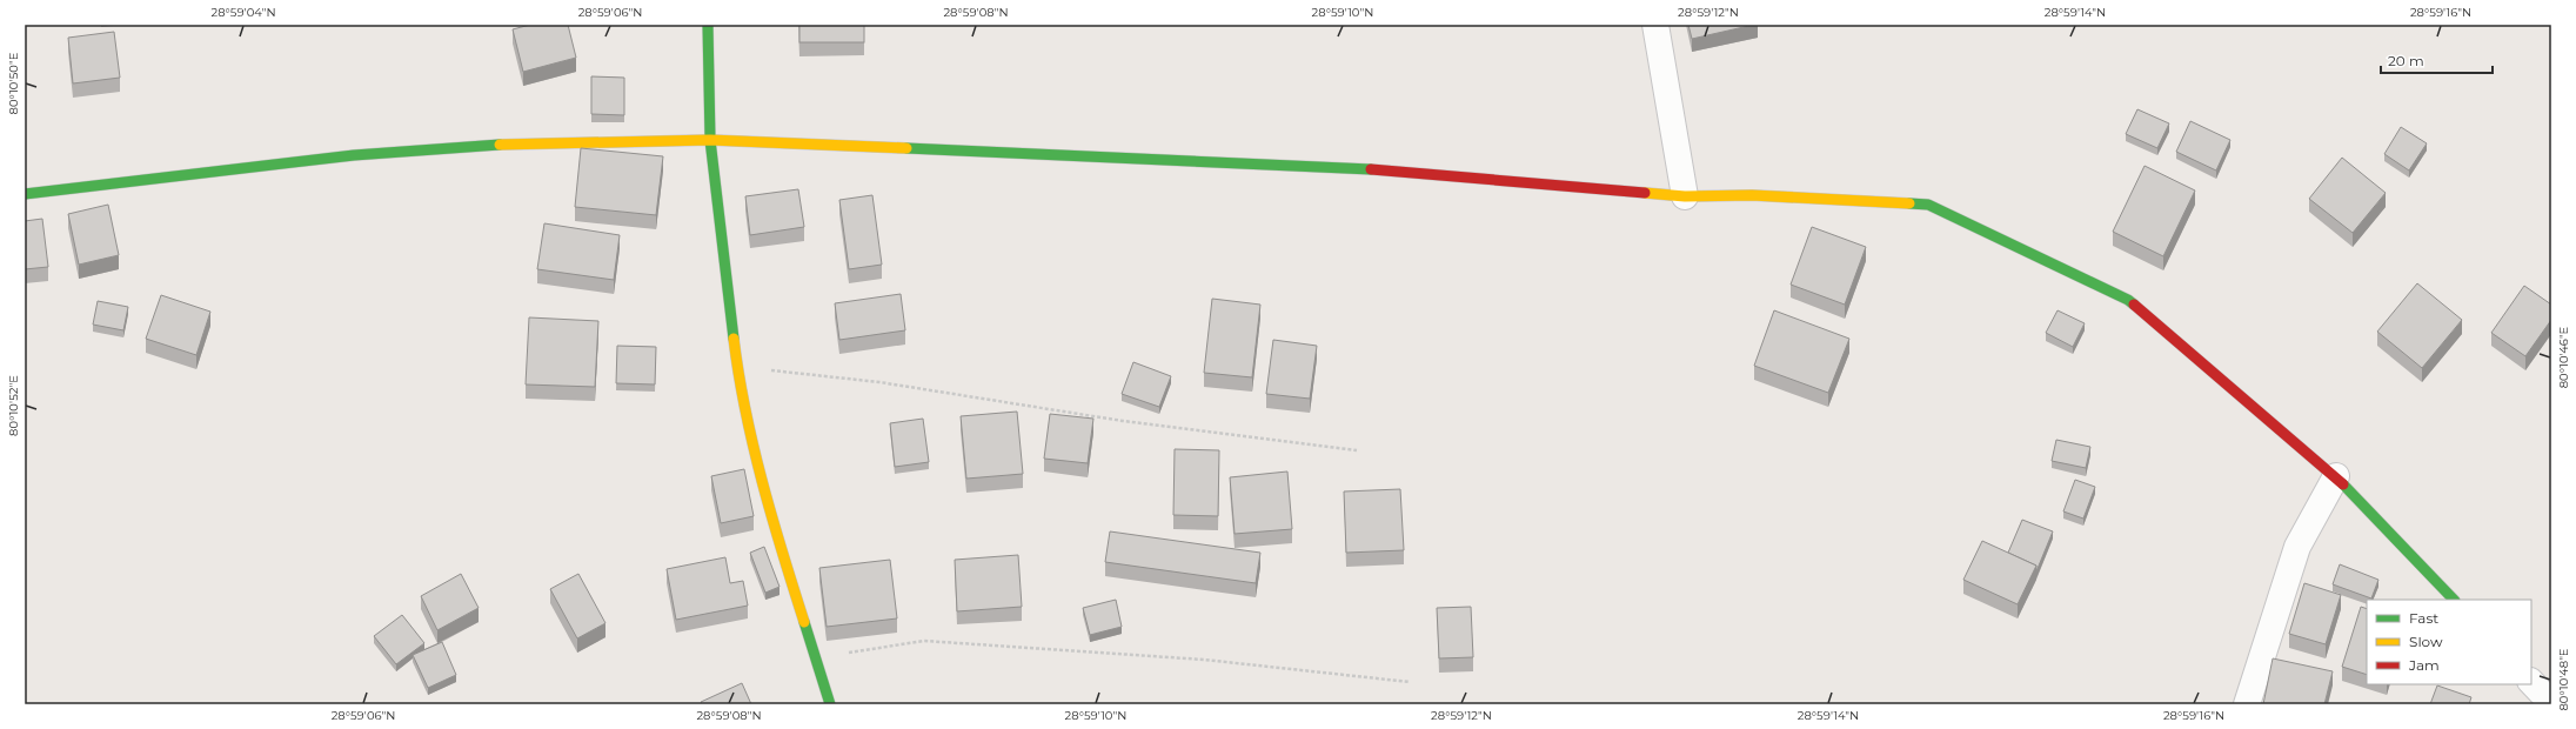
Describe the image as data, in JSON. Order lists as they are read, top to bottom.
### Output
{
  "legend": ["Fast", "Slow", "Jam"],
  "scale_bar": "20 m",
  "coordinates": [
    "28°59'04\"N",
    "28°59'06\"N",
    "28°59'08\"N",
    "28°59'10\"N",
    "28°59'12\"N",
    "28°59'14\"N",
    "28°59'16\"N",
    "80°10'50\"E",
    "80°10'46\"E",
    "80°10'52\"E",
    "80°10'48\"E"
  ]
}
